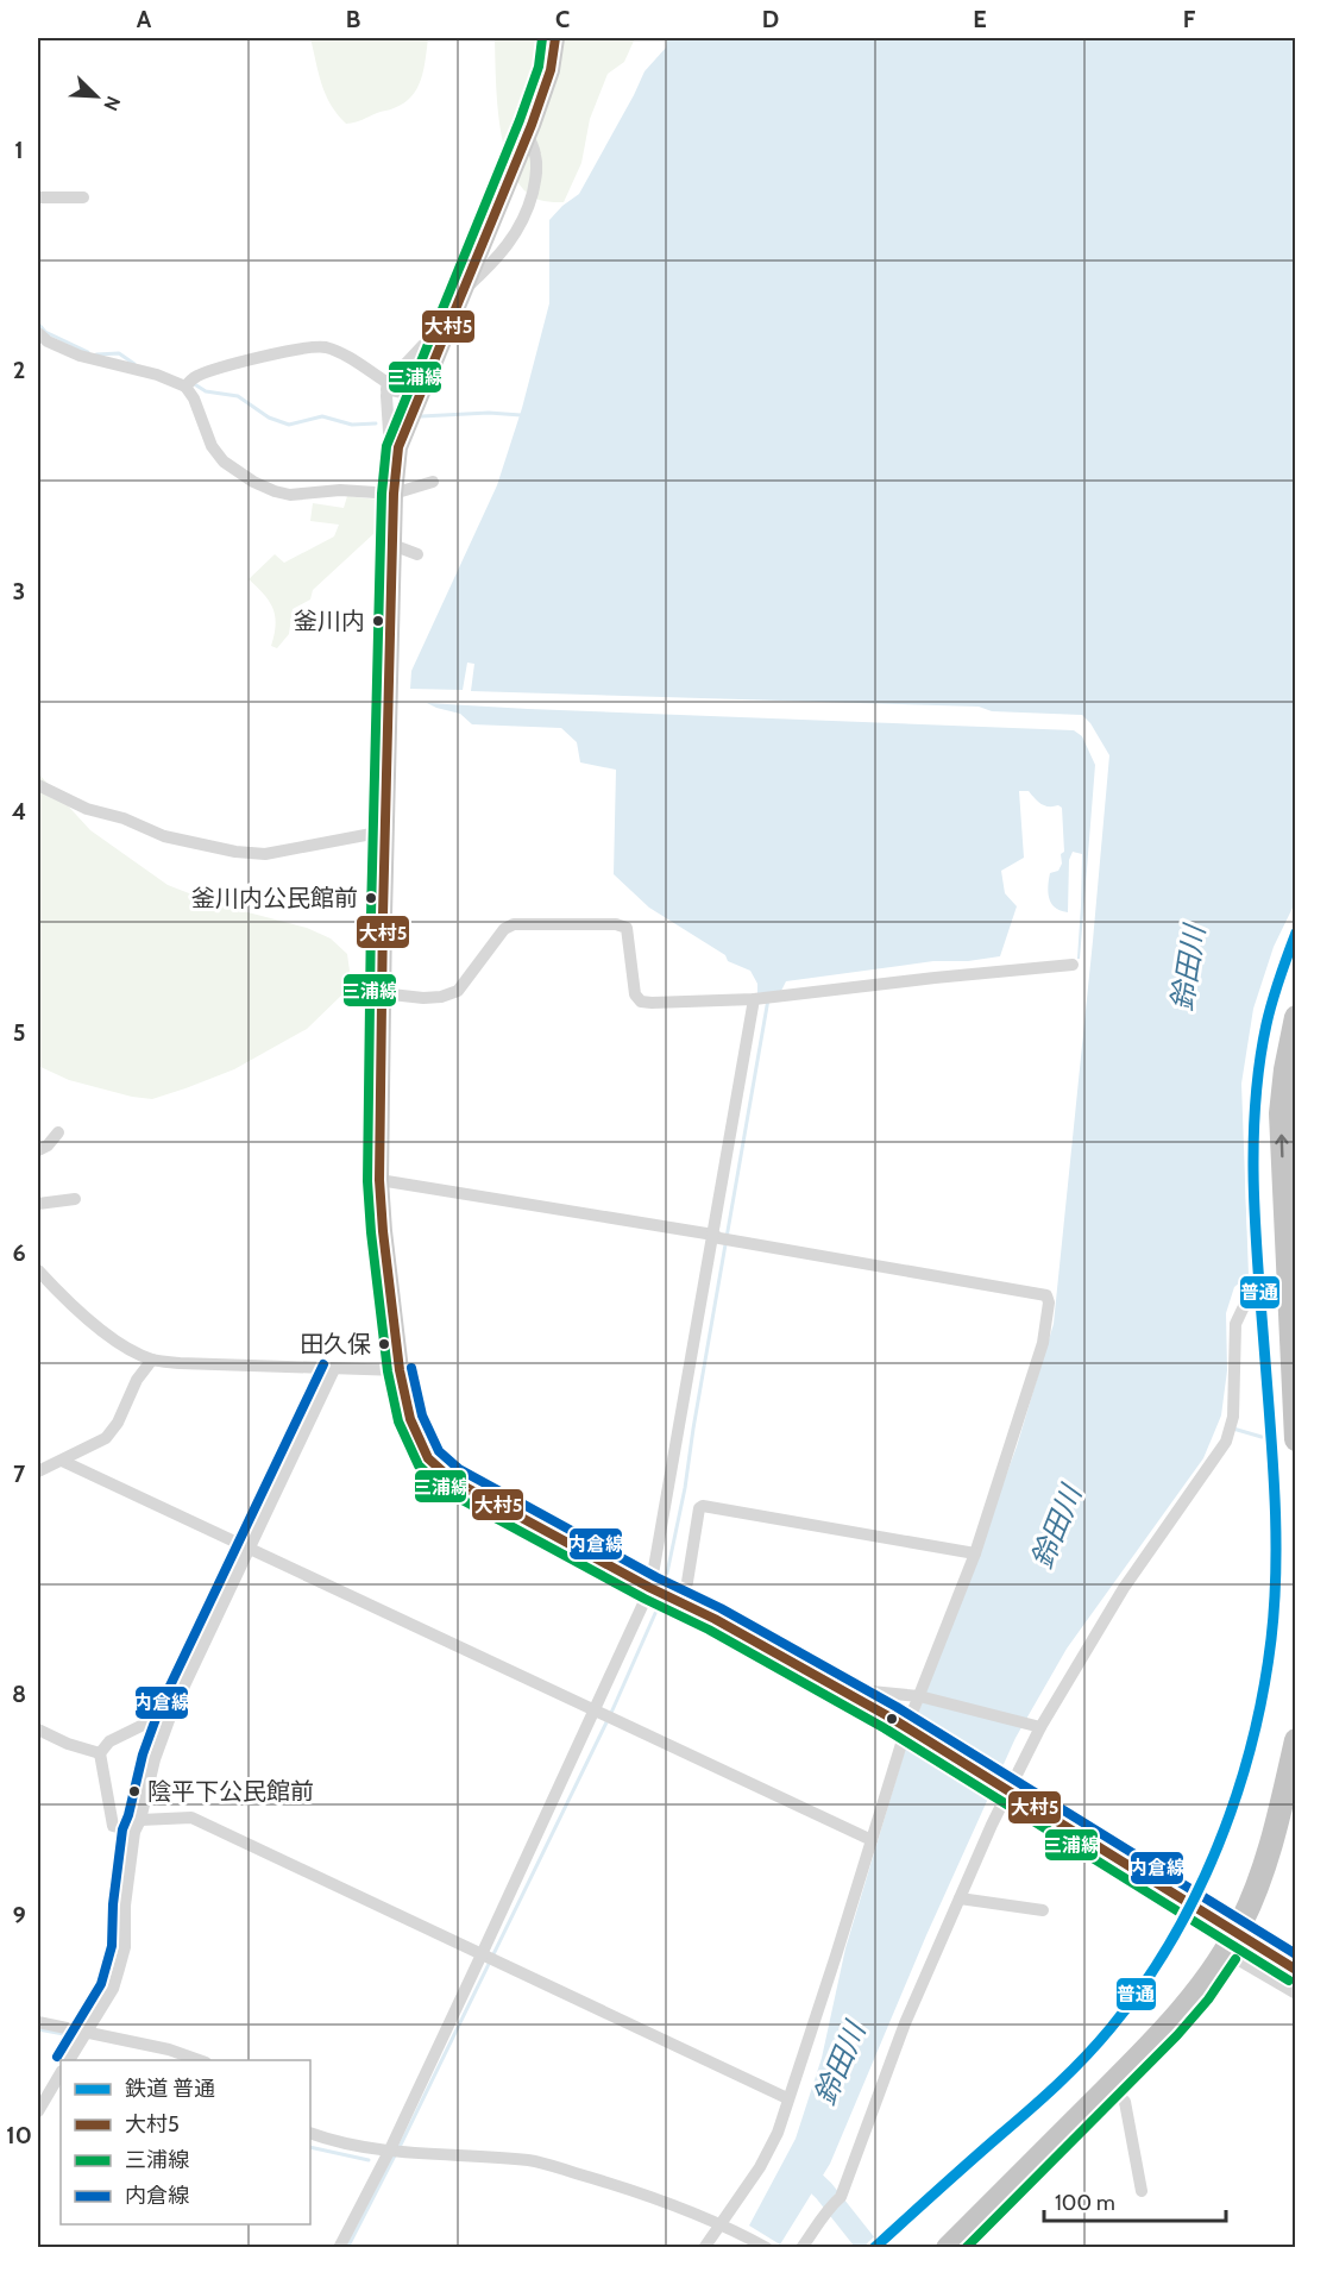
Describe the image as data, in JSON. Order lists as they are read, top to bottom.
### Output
{
  "water": ["鈴田川"],
  "places": [
    "釜川内",
    "釜川内公民館前",
    "田久保",
    "陰平下公民館前"
  ],
  "lines": [
    "transit line 大村5",
    "transit line 三浦線",
    "rail line 普通",
    "transit line 内倉線"
  ],
  "legend": [
    "鉄道 普通",
    "大村5",
    "三浦線",
    "内倉線"
  ],
  "scale_bar": "100 m",
  "north": "bottom right",
  "grid": {
    "columns": [
      "A",
      "B",
      "C",
      "D",
      "E",
      "F"
    ],
    "rows": [
      "1",
      "2",
      "3",
      "4",
      "5",
      "6",
      "7",
      "8",
      "9",
      "10"
    ]
  }
}
